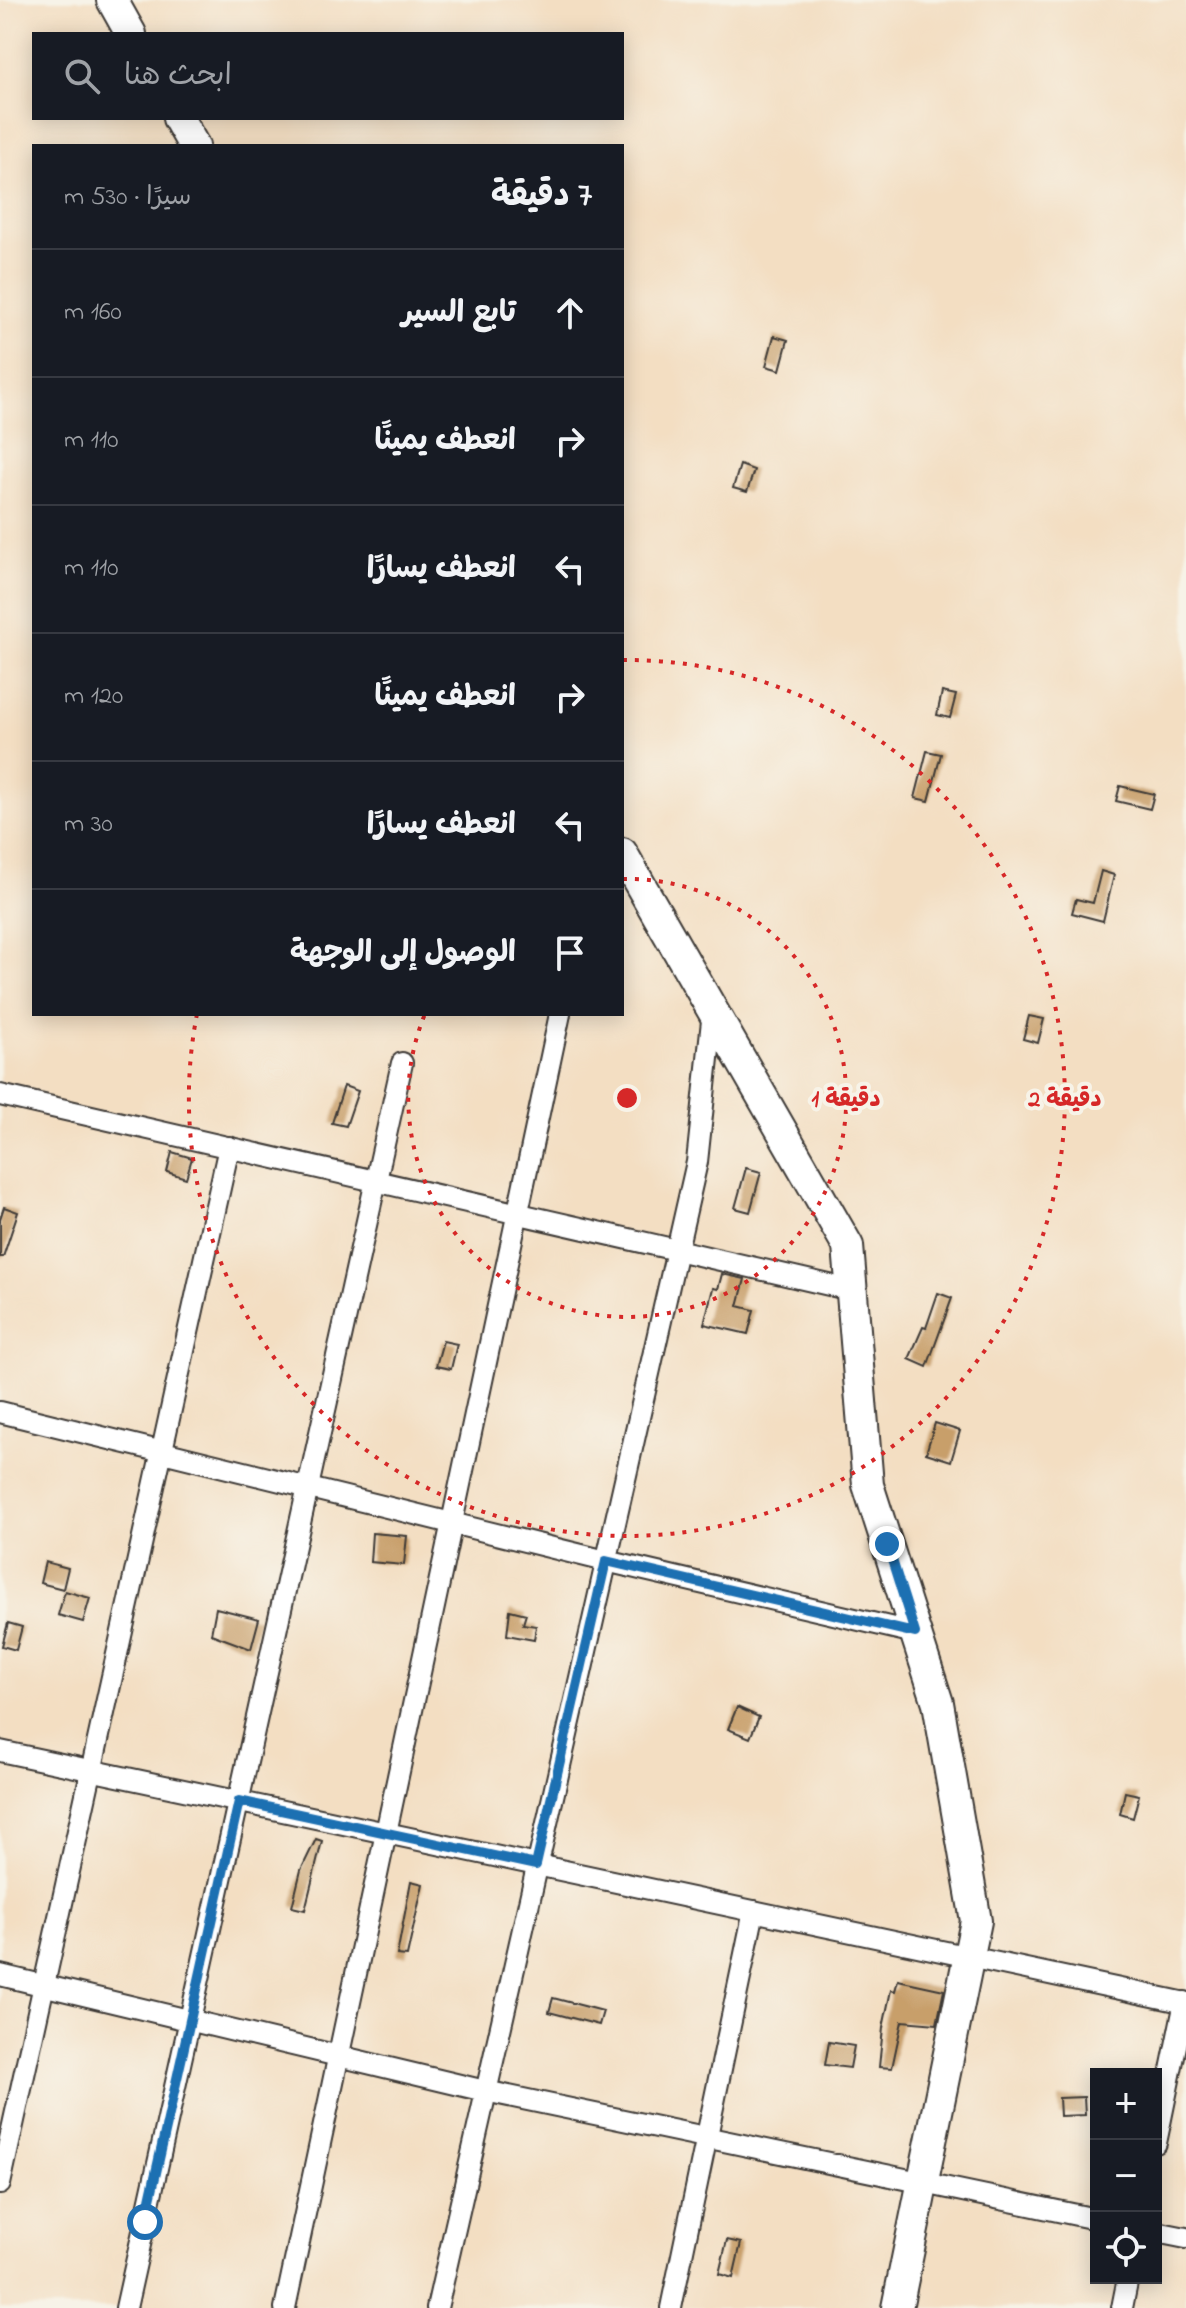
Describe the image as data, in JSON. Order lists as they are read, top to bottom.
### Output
{
  "page": {
    "search": "ابحث هنا",
    "heading": ["7 دقيقة", "سيرًا · 530 m"],
    "list": [
      ["تابع السير", "160 m"],
      ["انعطف يمينًا", "110 m"],
      ["انعطف يسارًا", "110 m"],
      ["انعطف يمينًا", "120 m"],
      ["انعطف يسارًا", "30 m"],
      "الوصول إلى الوجهة"
    ],
    "map_buttons": ["+", "−"]
  },
  "rings": ["1 دقيقة", "2 دقيقة"]
}
